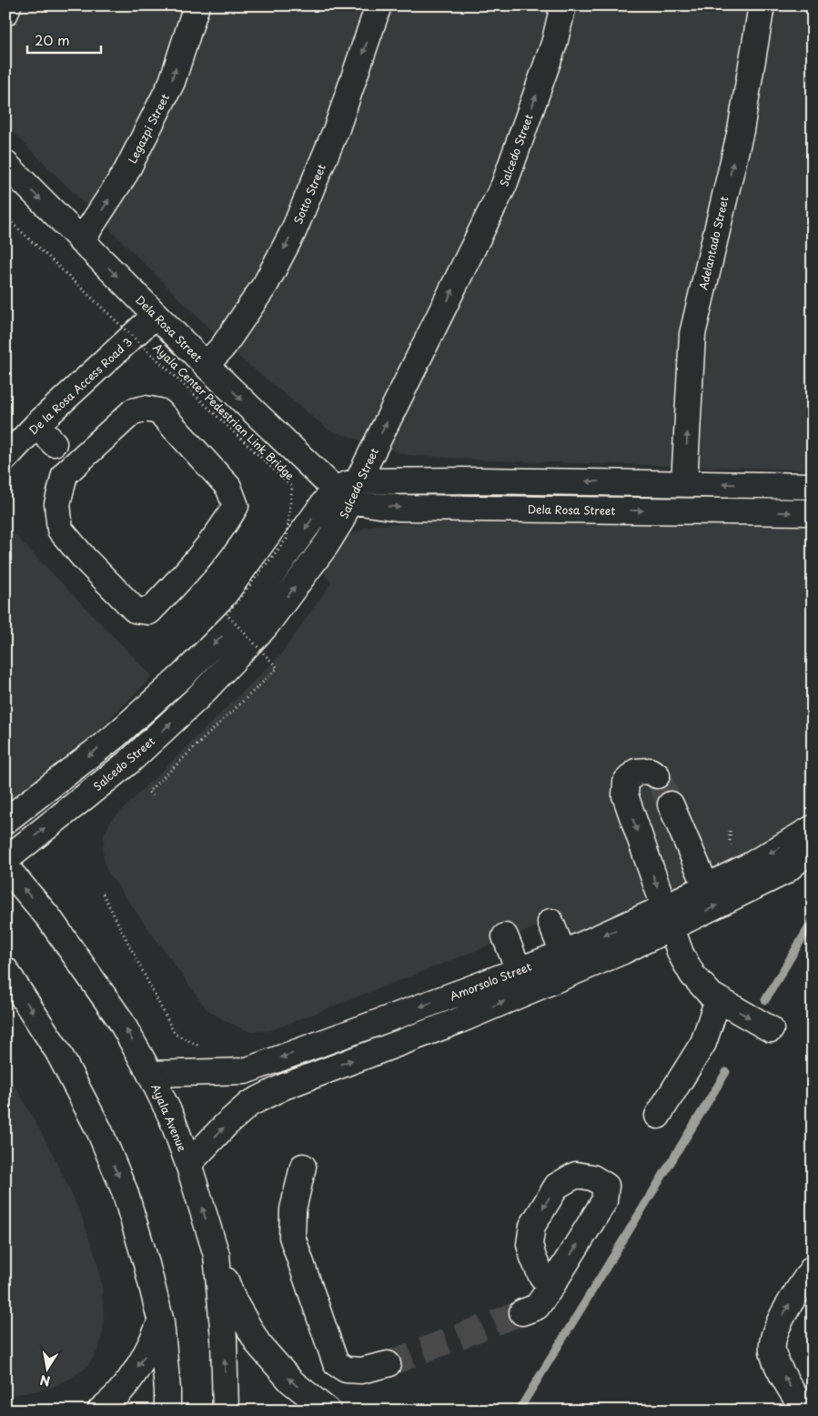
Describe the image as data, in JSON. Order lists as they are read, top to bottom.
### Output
{
  "streets": {
    "street": [
      "Legazpi Street",
      "Salcedo Street",
      "Sotto Street",
      "Adelantado Street",
      "Dela Rosa Street",
      "De la Rosa Access Road 3",
      "Amorsolo Street",
      "Ayala Avenue"
    ],
    "path": ["Ayala Center Pedestrian Link Bridge"]
  },
  "crossings": [
    ["Legazpi Street", "Dela Rosa Street"],
    ["Salcedo Street", "Dela Rosa Street"],
    ["Sotto Street", "Dela Rosa Street"],
    ["Dela Rosa Street", "De la Rosa Access Road 3"],
    ["Amorsolo Street", "Ayala Avenue"]
  ],
  "one_way": ["Legazpi Street", "Sotto Street", "Adelantado Street"],
  "scale_bar": "20 m",
  "north": "bottom"
}
